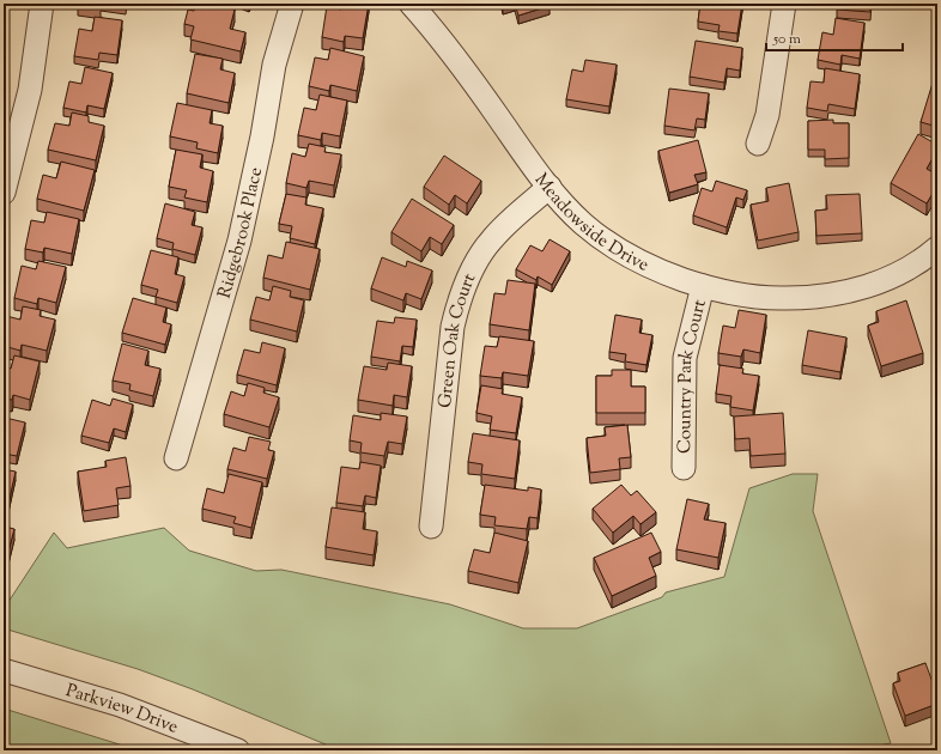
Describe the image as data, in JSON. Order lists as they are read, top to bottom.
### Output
{
  "streets": {
    "street": [
      "Meadowside Drive",
      "Ridgebrook Place",
      "Green Oak Court",
      "Country Park Court",
      "Parkview Drive"
    ]
  },
  "crossings": [
    ["Meadowside Drive", "Green Oak Court"],
    ["Meadowside Drive", "Country Park Court"]
  ],
  "scale_bar": "50 m"
}
